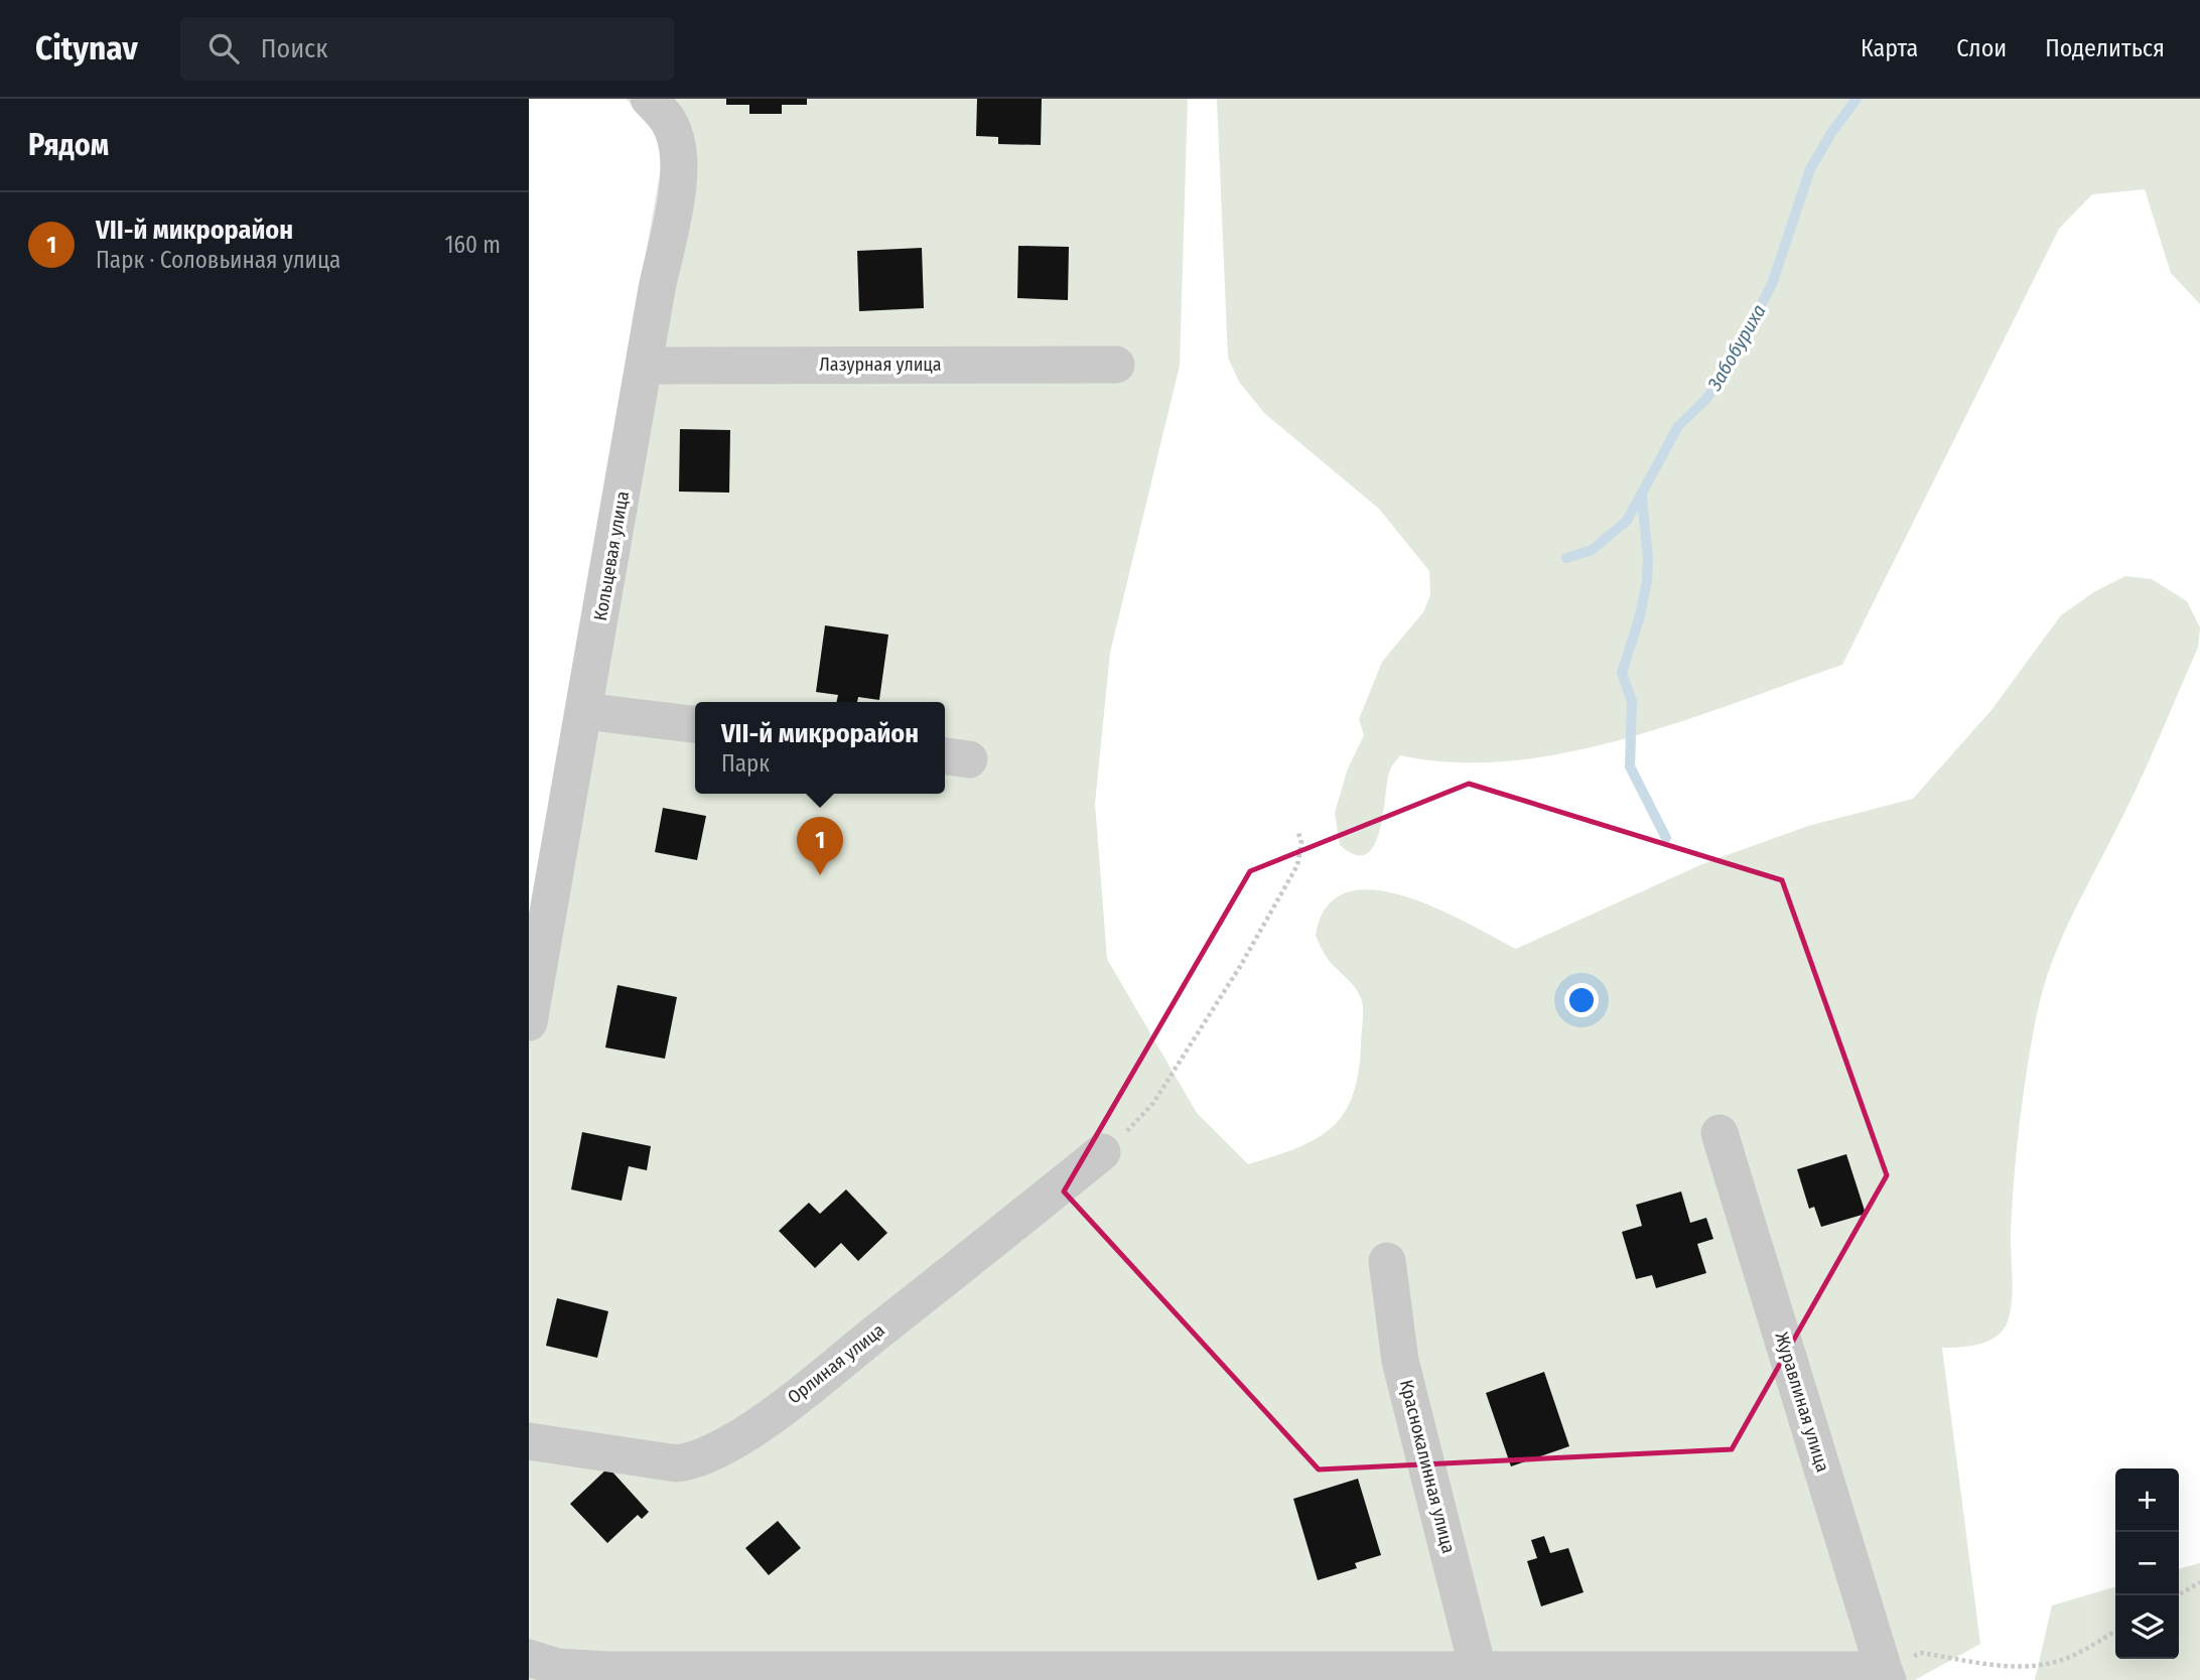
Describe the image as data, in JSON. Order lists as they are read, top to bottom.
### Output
{
  "streets": {
    "street": [
      "Лазурная улица",
      "Кольцевая улица",
      "Орлиная улица",
      "Журавлиная улица",
      "Краснокалинная улица"
    ]
  },
  "crossings": [
    ["Лазурная улица", "Кольцевая улица"]
  ],
  "water": ["Забобуриха"],
  "page": {
    "header": "Citynav",
    "search": "Поиск",
    "nav": ["Карта", "Слои", "Поделиться"],
    "heading": "Рядом",
    "list": [
      {
        "mark": "1",
        "name": "VII-й микрорайон",
        "note": "Парк · Соловьиная улица",
        "value": "160 m"
      }
    ],
    "popup": ["VII-й микрорайон", "Парк"],
    "pins": "1",
    "map_buttons": ["+", "−"]
  }
}
